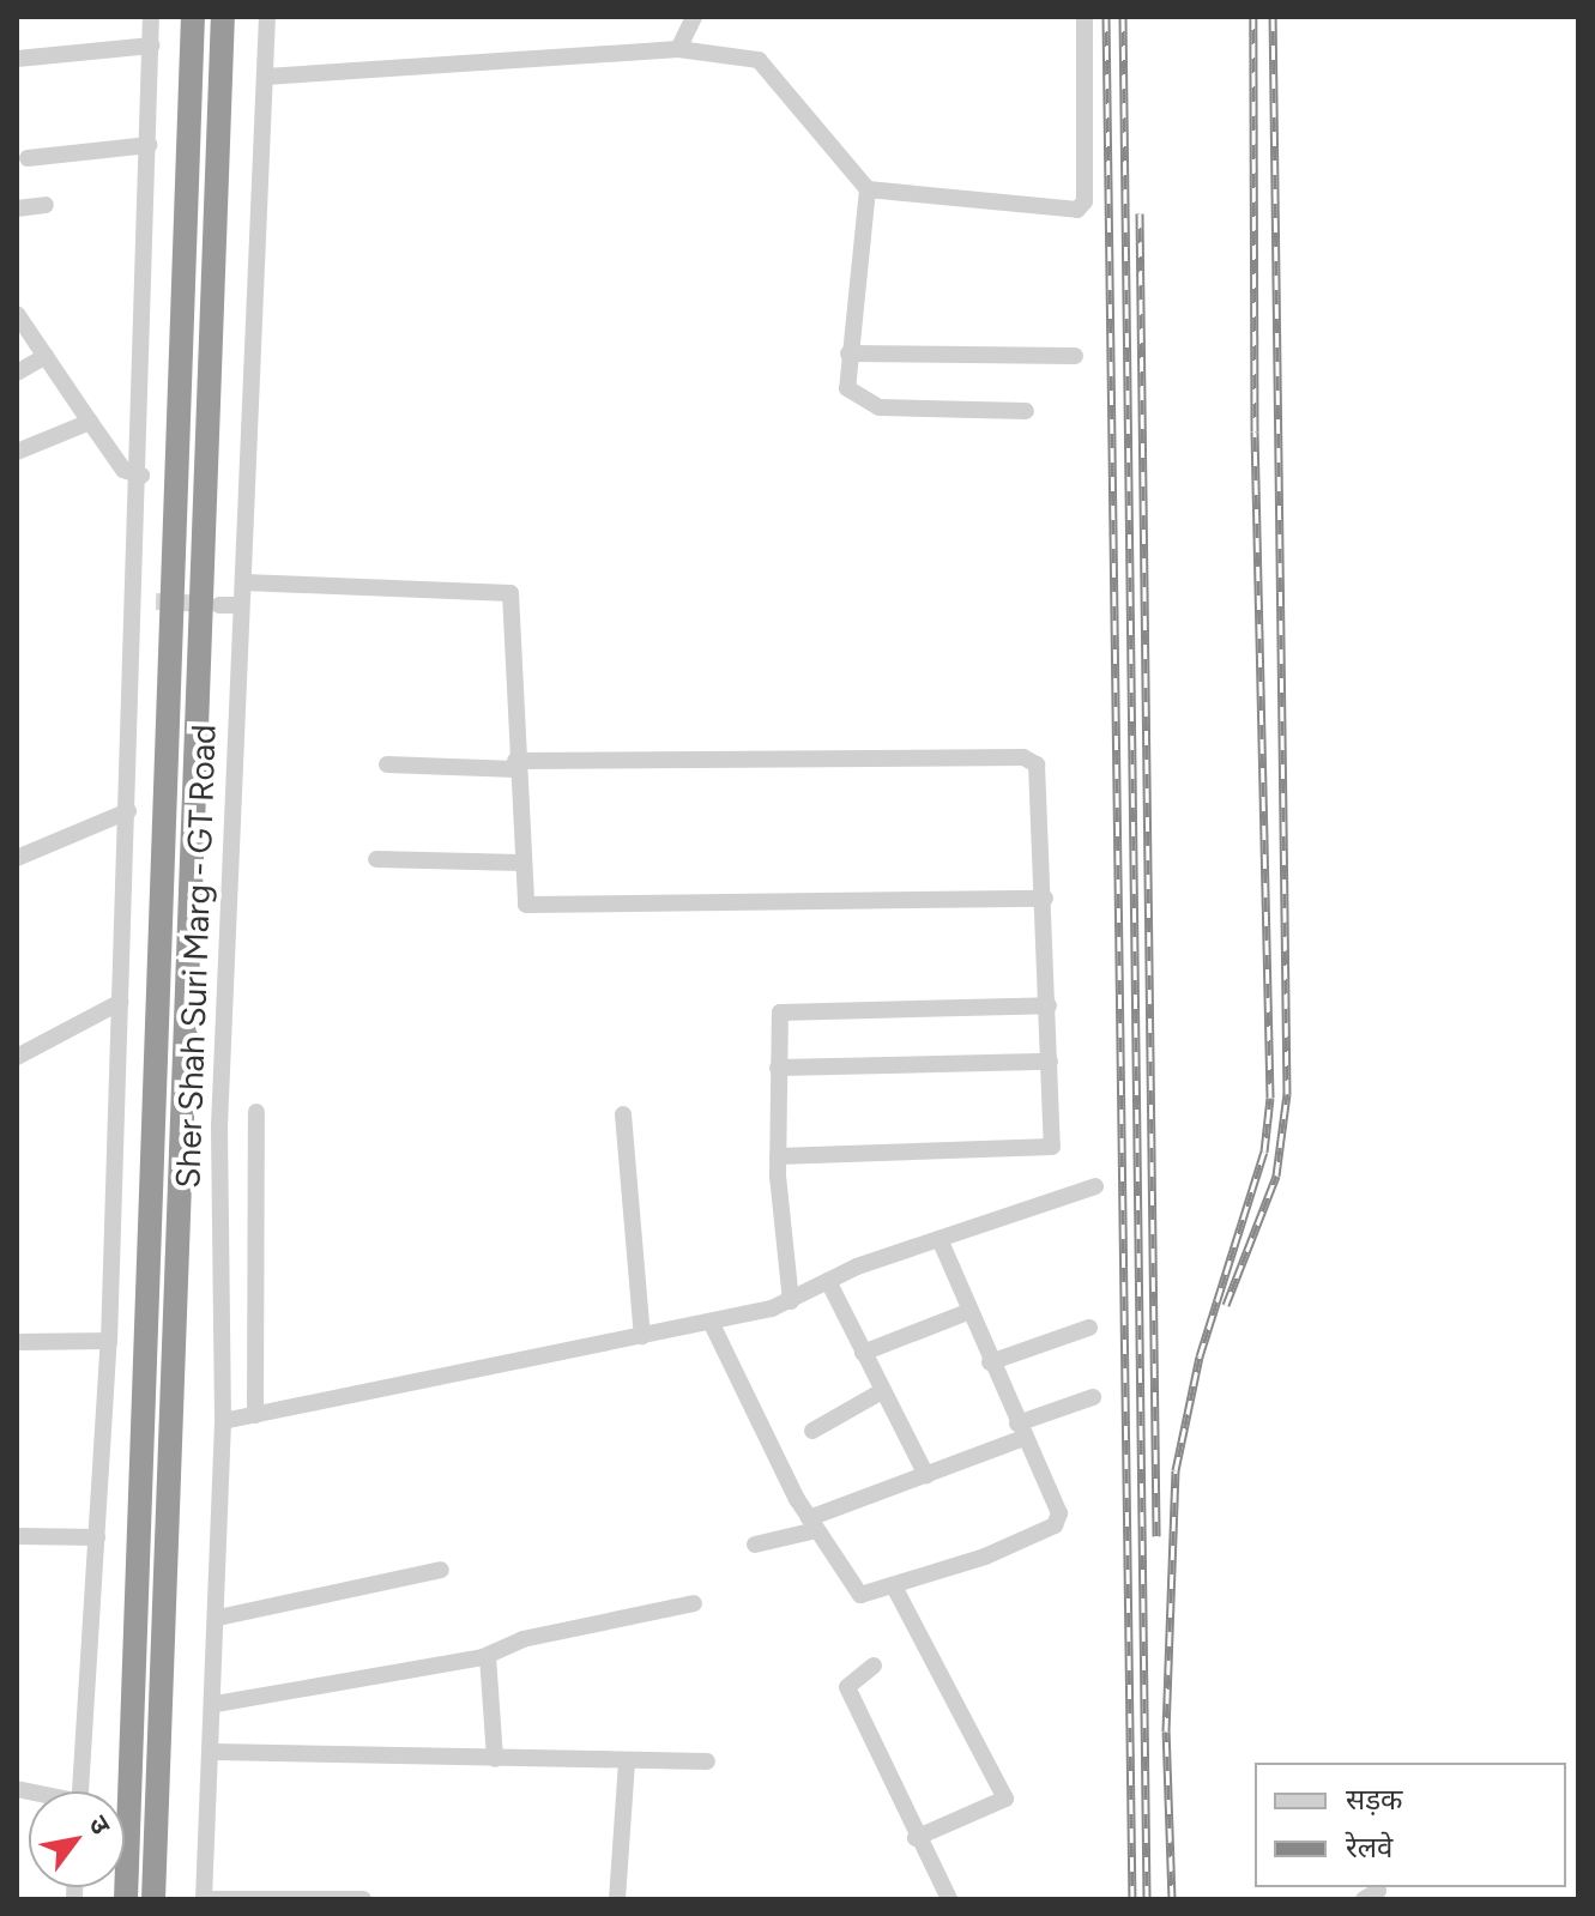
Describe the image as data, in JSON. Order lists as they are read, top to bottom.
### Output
{
  "streets": {
    "highway": ["Sher Shah Suri Marg - GT Road"]
  },
  "legend": ["सड़क", "रेलवे"],
  "north": "top right"
}
